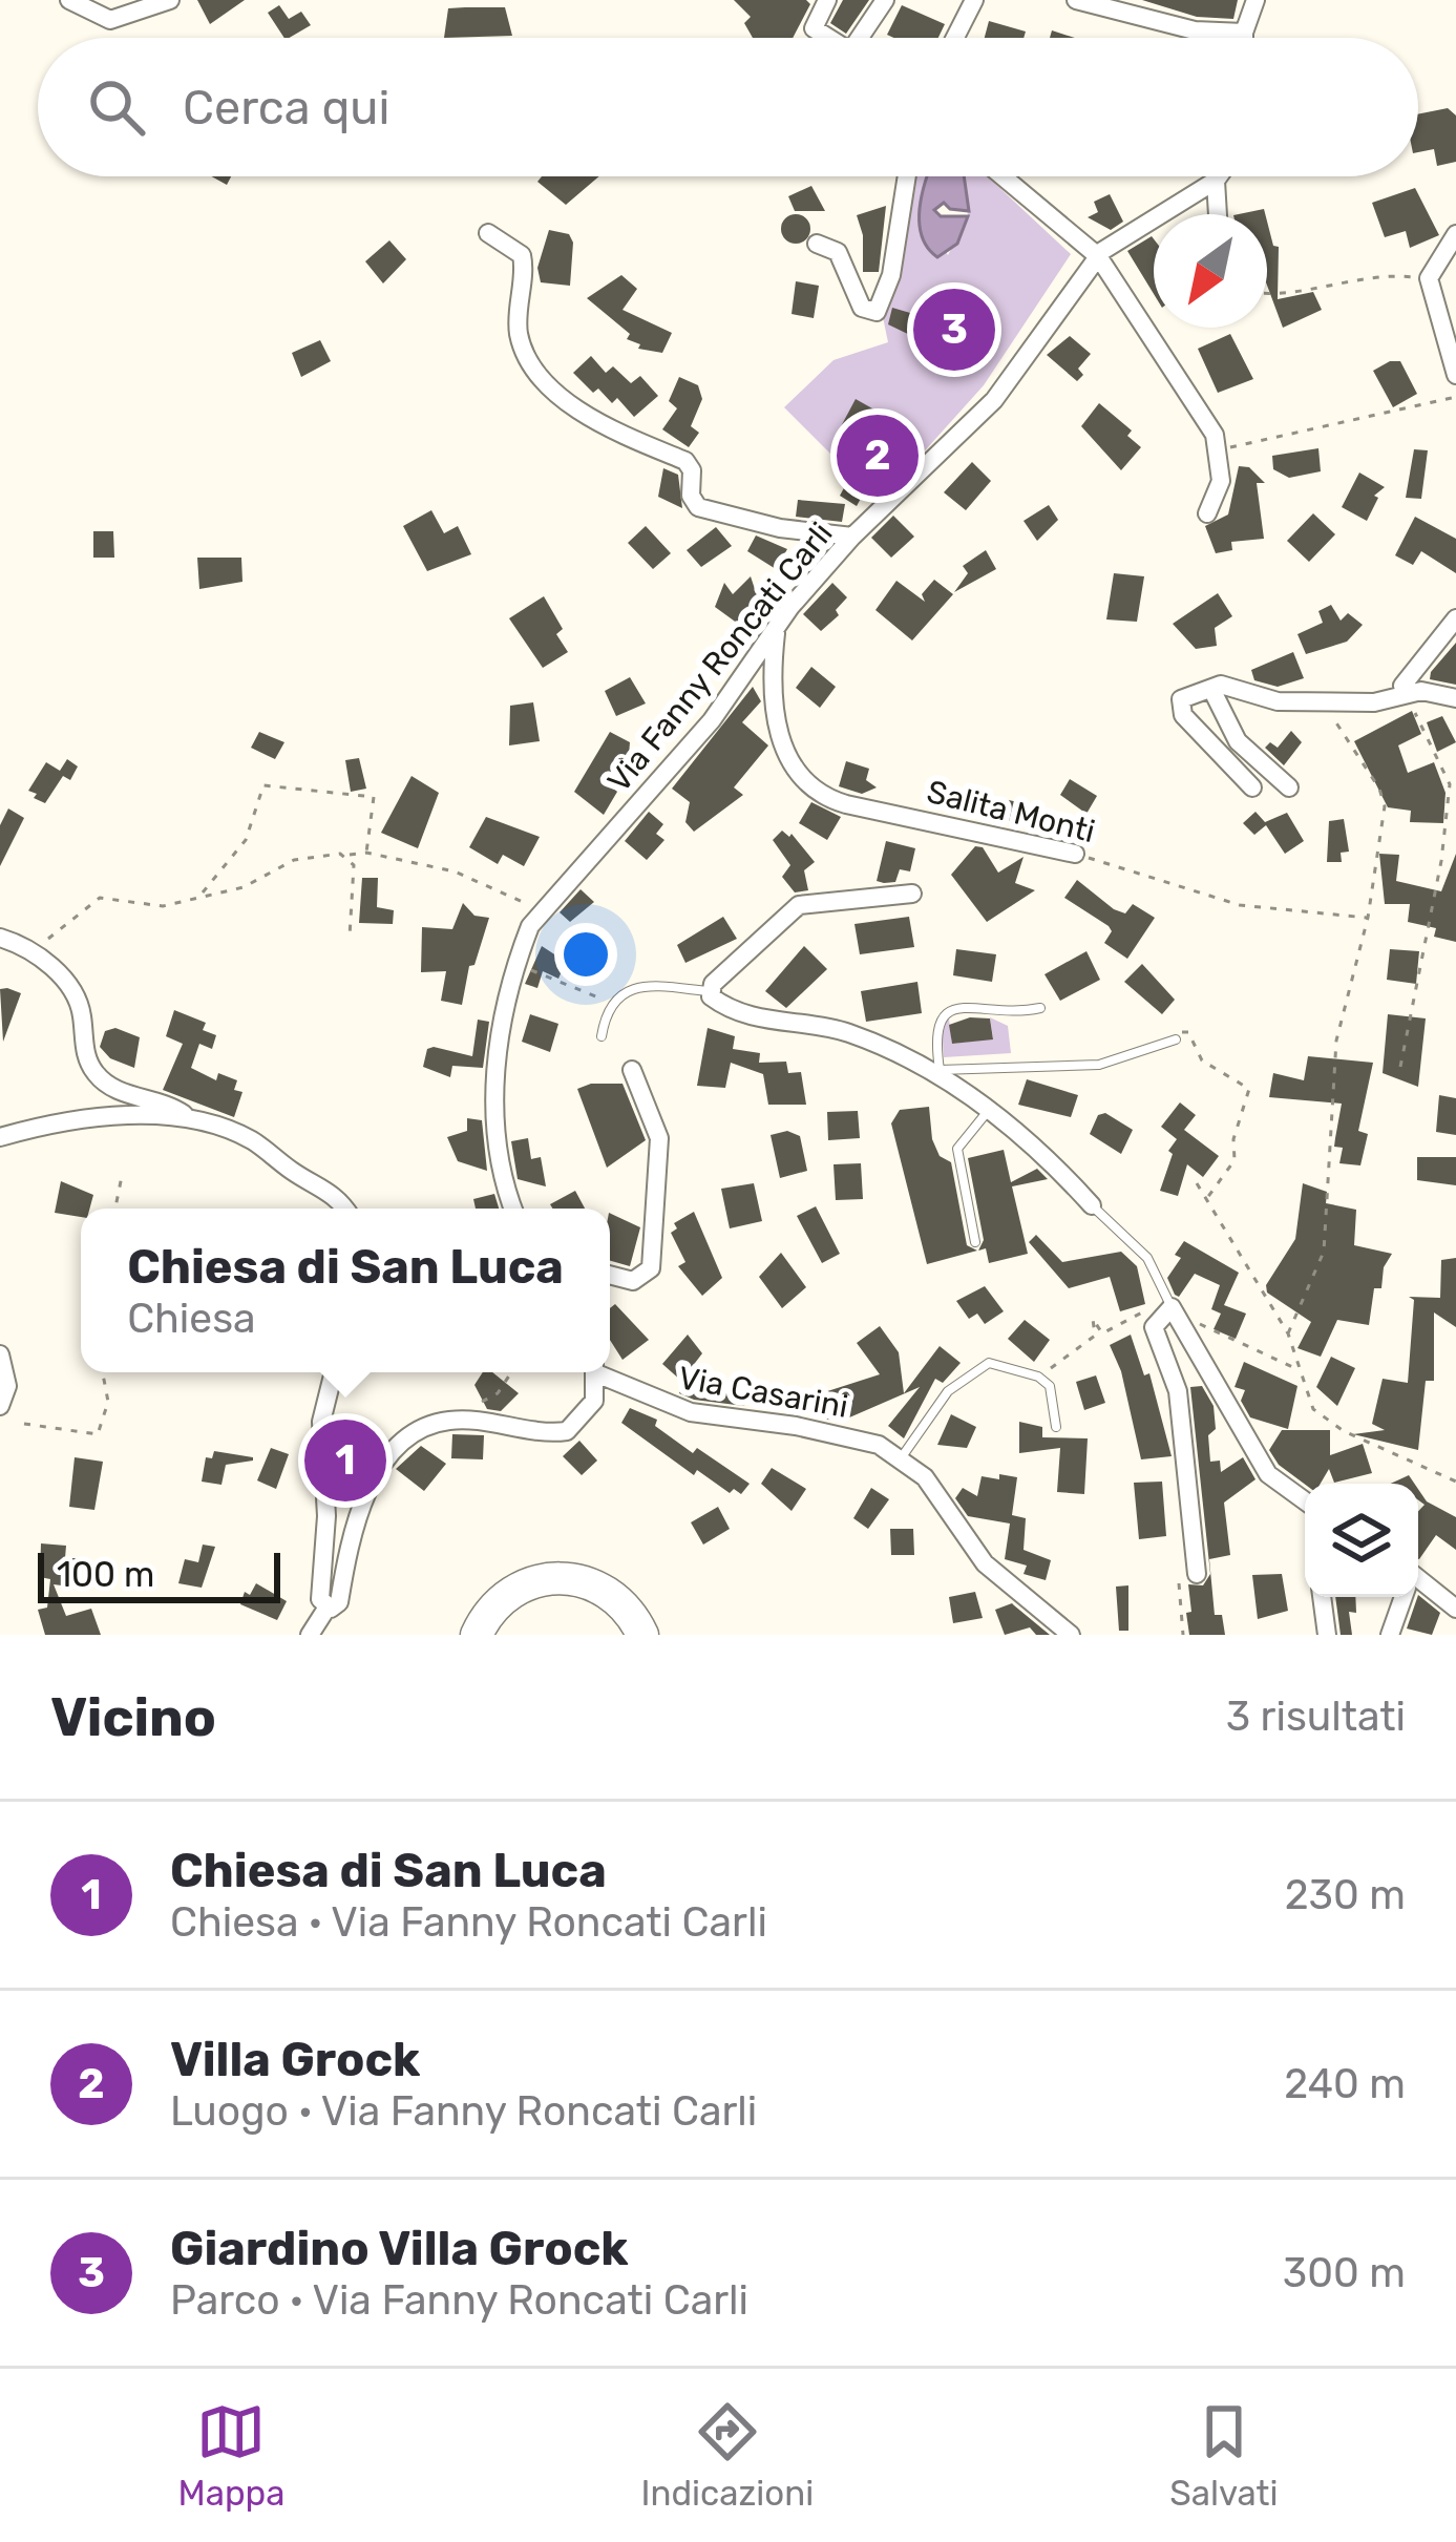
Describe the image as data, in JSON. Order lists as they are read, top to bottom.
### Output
{
  "streets": {
    "street": ["Via Fanny Roncati Carli", "Salita Monti", "Via Casarini"]
  },
  "crossings": [
    ["Via Fanny Roncati Carli", "Salita Monti"]
  ],
  "scale_bar": "100 m",
  "north": "bottom left",
  "page": {
    "search": "Cerca qui",
    "pins": ["3", "2", "1"],
    "popup": ["Chiesa di San Luca", "Chiesa"],
    "scale": "100 m",
    "heading": ["Vicino", "3 risultati"],
    "list": [
      {
        "mark": "1",
        "name": "Chiesa di San Luca",
        "note": "Chiesa · Via Fanny Roncati Carli",
        "value": "230 m"
      },
      {
        "mark": "2",
        "name": "Villa Grock",
        "note": "Luogo · Via Fanny Roncati Carli",
        "value": "240 m"
      },
      {
        "mark": "3",
        "name": "Giardino Villa Grock",
        "note": "Parco · Via Fanny Roncati Carli",
        "value": "300 m"
      }
    ],
    "nav": ["Mappa", "Indicazioni", "Salvati"]
  }
}
